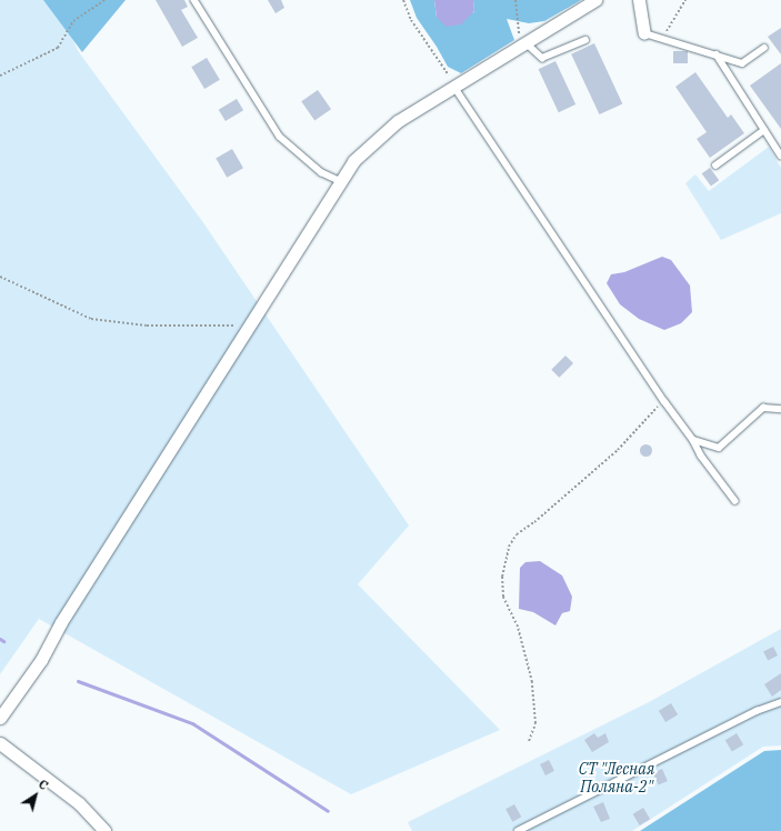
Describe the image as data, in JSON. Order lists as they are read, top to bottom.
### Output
{
  "parks": ["СТ \"Лесная Поляна-2\""],
  "north": "top right"
}
